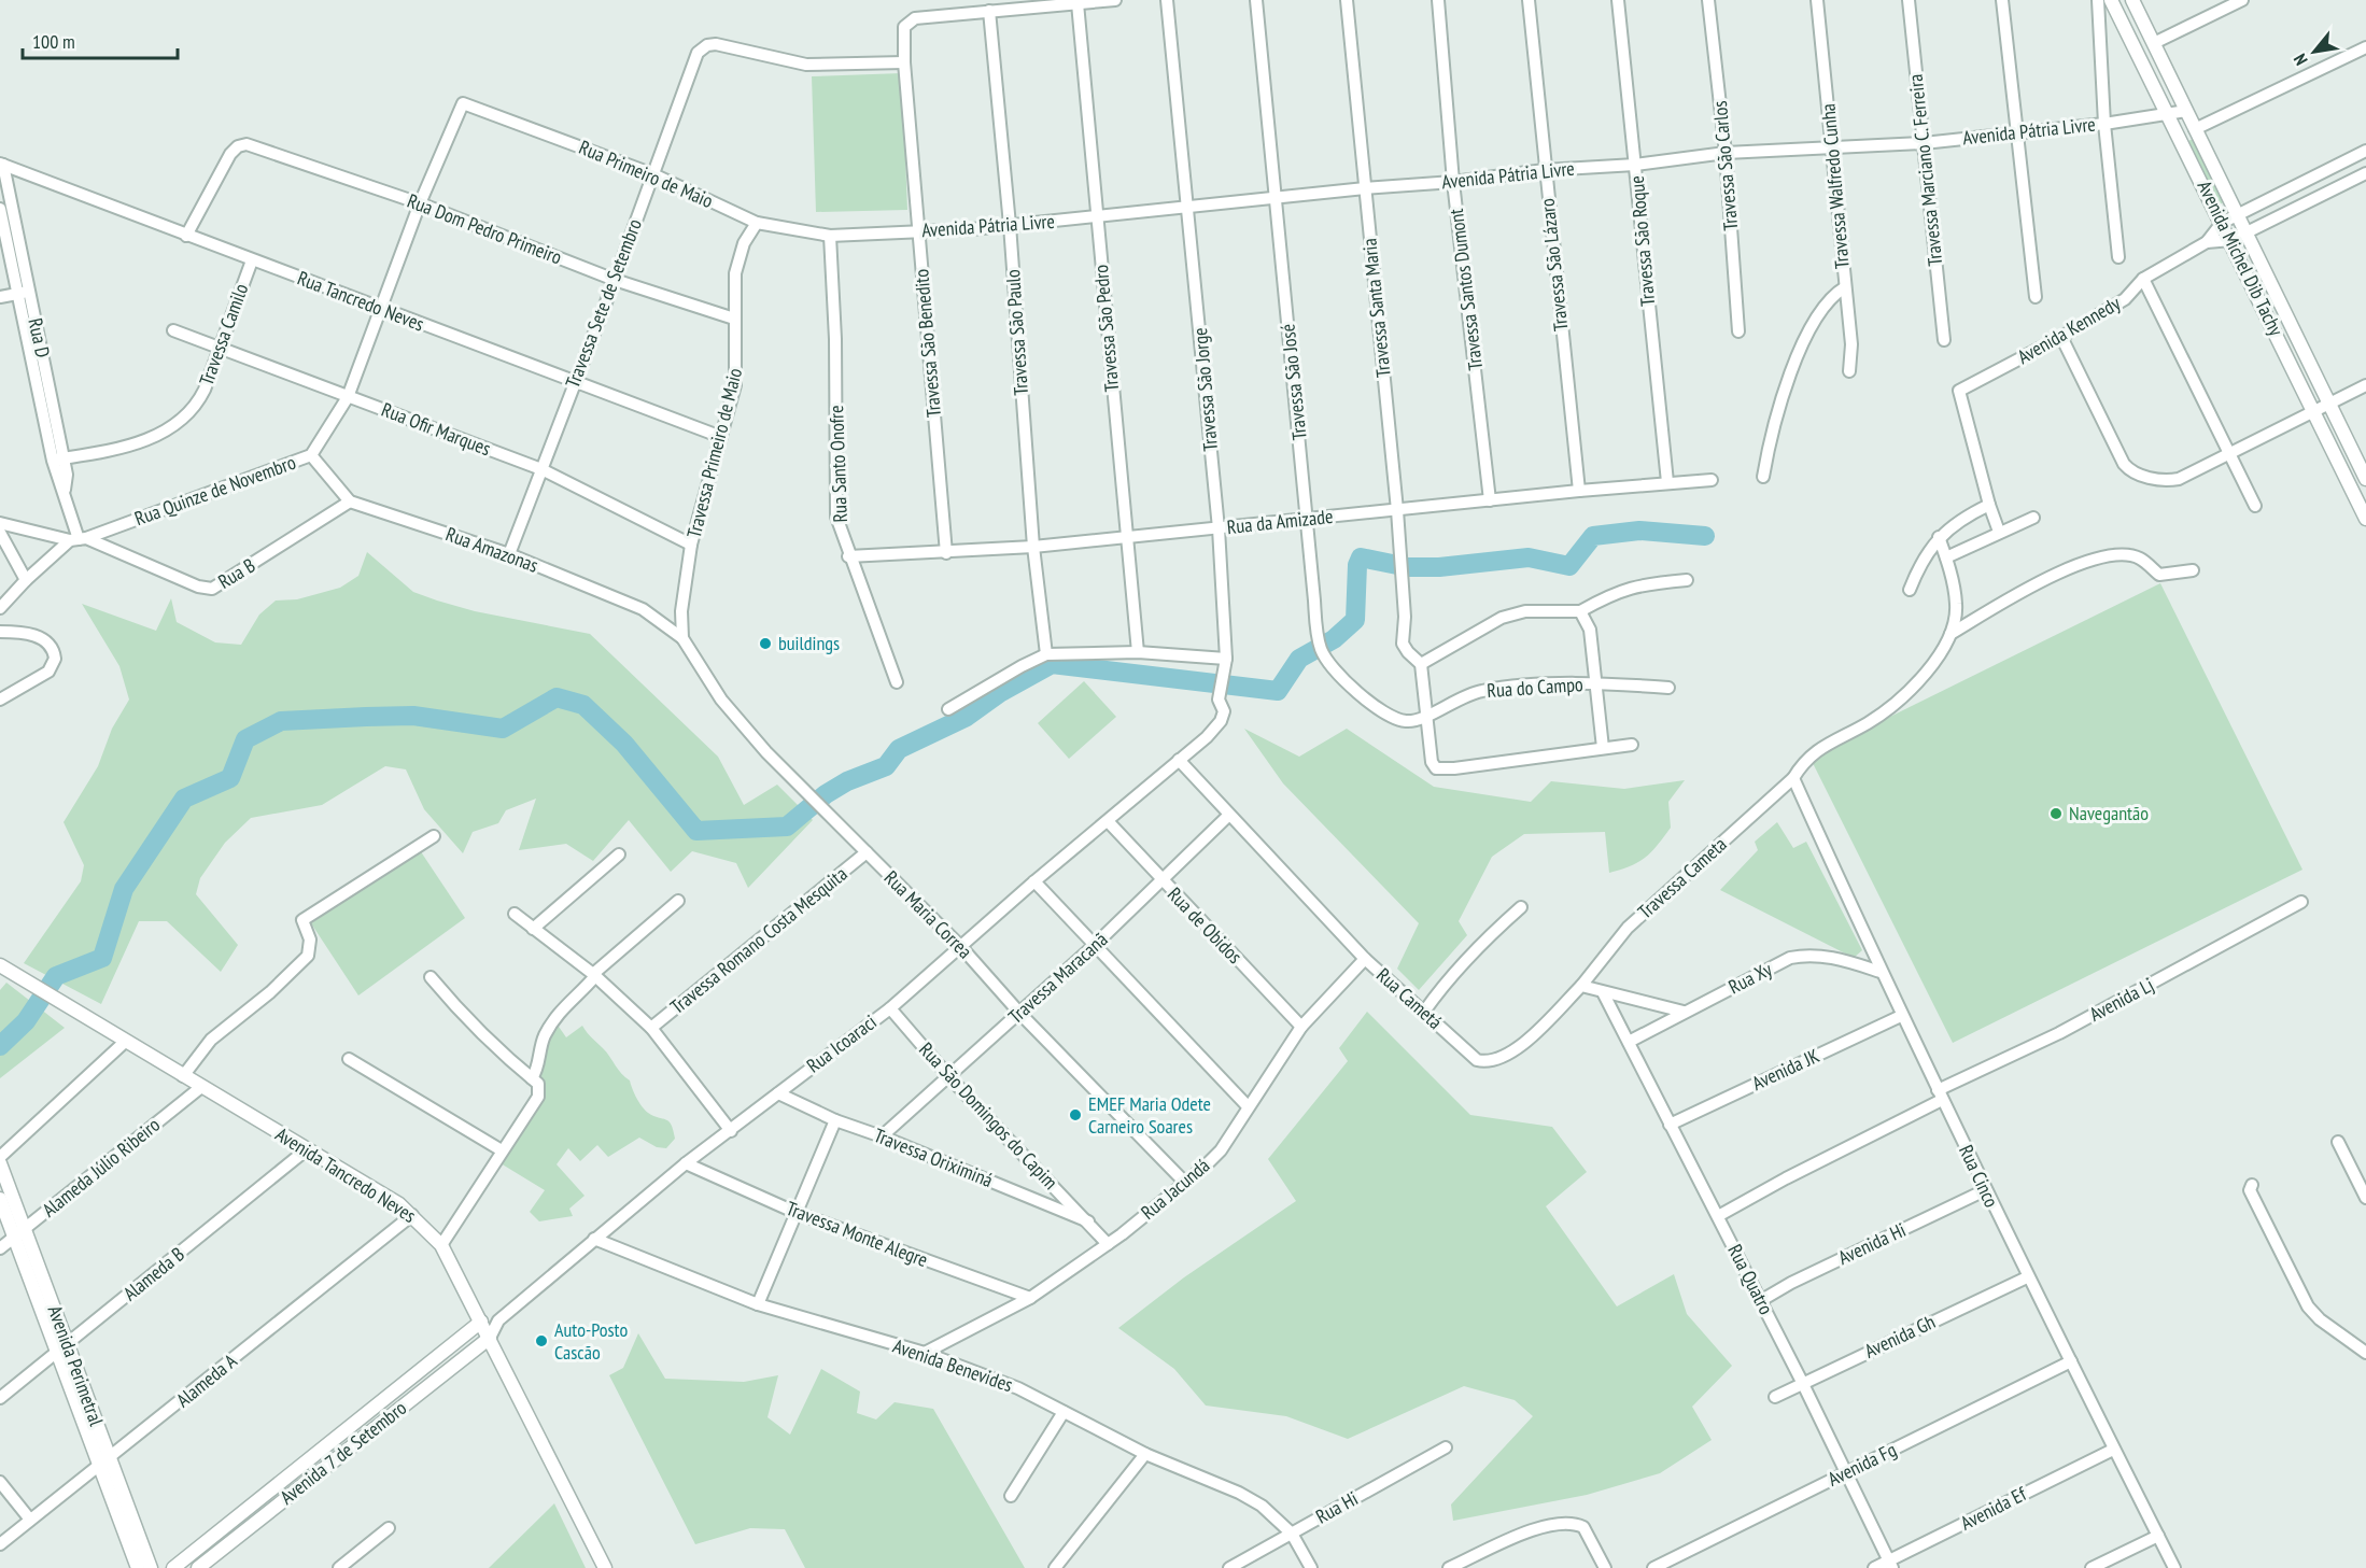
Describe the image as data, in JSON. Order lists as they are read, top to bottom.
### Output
{
  "streets": {
    "street": [
      "Avenida Pátria Livre",
      "Travessa São Carlos",
      "Travessa Marciano C. Ferreira",
      "Rua Primeiro de Maio",
      "Travessa Walfredo Cunha",
      "Rua Dom Pedro Primeiro",
      "Travessa São Roque",
      "Avenida Michel Dib Tachy",
      "Travessa São Lázaro",
      "Travessa Santos Dumont",
      "Rua Tancredo Neves",
      "Travessa Sete de Setembro",
      "Travessa Santa Maria",
      "Travessa São Pedro",
      "Avenida Kennedy",
      "Travessa São Paulo",
      "Travessa Camilo",
      "Rua D",
      "Travessa São Benedito",
      "Travessa São José",
      "Travessa São Jorge",
      "Rua Ofir Marques",
      "Travessa Primeiro de Maio",
      "Rua Santo Onofre",
      "Rua Quinze de Novembro",
      "Rua da Amizade",
      "Rua Amazonas",
      "Rua B",
      "Rua do Campo",
      "Travessa Cameta",
      "Rua Maria Correa",
      "Rua de Obidos",
      "Travessa Romano Costa Mesquita",
      "Travessa Maracanã",
      "Rua Xy",
      "Rua Cametá",
      "Avenida Lj",
      "Rua Icoaraci",
      "Avenida JK",
      "Rua São Domingos do Capim",
      "Travessa Oriximiná",
      "Alameda Júlio Ribeiro",
      "Avenida Tancredo Neves",
      "Rua Cinco",
      "Rua Jacundá",
      "Travessa Monte Alegre",
      "Avenida Hi",
      "Alameda B",
      "Rua Quatro",
      "Avenida Gh",
      "Avenida Perimetral",
      "Avenida Benevides",
      "Alameda A",
      "Avenida 7 de Setembro",
      "Avenida Fg",
      "Rua Hi",
      "Avenida Ef"
    ]
  },
  "crossings": [
    ["Avenida Pátria Livre", "Travessa São Carlos"],
    ["Avenida Pátria Livre", "Travessa Marciano C. Ferreira"],
    ["Avenida Pátria Livre", "Rua Primeiro de Maio"],
    ["Avenida Pátria Livre", "Travessa Walfredo Cunha"],
    ["Avenida Pátria Livre", "Travessa São Roque"],
    ["Avenida Pátria Livre", "Avenida Michel Dib Tachy"],
    ["Avenida Pátria Livre", "Travessa São Lázaro"],
    ["Avenida Pátria Livre", "Travessa Santos Dumont"],
    ["Avenida Pátria Livre", "Travessa Santa Maria"],
    ["Avenida Pátria Livre", "Travessa São Pedro"],
    ["Avenida Pátria Livre", "Travessa São Paulo"],
    ["Avenida Pátria Livre", "Travessa São Benedito"],
    ["Avenida Pátria Livre", "Travessa São José"],
    ["Avenida Pátria Livre", "Travessa São Jorge"],
    ["Avenida Pátria Livre", "Rua Santo Onofre"],
    ["Rua Primeiro de Maio", "Travessa Sete de Setembro"],
    ["Rua Primeiro de Maio", "Travessa Primeiro de Maio"],
    ["Rua Primeiro de Maio", "Rua Santo Onofre"],
    ["Rua Primeiro de Maio", "Rua Quinze de Novembro"],
    ["Rua Dom Pedro Primeiro", "Rua Tancredo Neves"],
    ["Rua Dom Pedro Primeiro", "Travessa Sete de Setembro"],
    ["Rua Dom Pedro Primeiro", "Travessa Primeiro de Maio"],
    ["Rua Dom Pedro Primeiro", "Rua Quinze de Novembro"],
    ["Travessa São Roque", "Rua da Amizade"],
    ["Avenida Michel Dib Tachy", "Avenida Kennedy"],
    ["Travessa São Lázaro", "Rua da Amizade"],
    ["Travessa Santos Dumont", "Rua da Amizade"],
    ["Rua Tancredo Neves", "Travessa Sete de Setembro"],
    ["Rua Tancredo Neves", "Travessa Camilo"],
    ["Rua Tancredo Neves", "Rua D"],
    ["Rua Tancredo Neves", "Travessa Primeiro de Maio"],
    ["Rua Tancredo Neves", "Rua Quinze de Novembro"],
    ["Travessa Sete de Setembro", "Travessa São Benedito"],
    ["Travessa Sete de Setembro", "Rua Ofir Marques"],
    ["Travessa Sete de Setembro", "Rua Amazonas"],
    ["Travessa Santa Maria", "Rua da Amizade"],
    ["Travessa São Pedro", "Rua da Amizade"],
    ["Travessa São Paulo", "Travessa São Benedito"],
    ["Travessa São Paulo", "Rua da Amizade"],
    ["Travessa Camilo", "Rua D"],
    ["Travessa Camilo", "Rua Ofir Marques"],
    ["Rua D", "Rua Quinze de Novembro"],
    ["Rua D", "Rua B"],
    ["Travessa São Benedito", "Rua da Amizade"],
    ["Travessa São José", "Rua da Amizade"],
    ["Travessa São José", "Rua do Campo"],
    ["Travessa São Jorge", "Rua da Amizade"],
    ["Travessa São Jorge", "Rua Cametá"],
    ["Travessa São Jorge", "Rua Icoaraci"],
    ["Rua Ofir Marques", "Travessa Primeiro de Maio"],
    ["Rua Ofir Marques", "Rua Quinze de Novembro"],
    ["Travessa Primeiro de Maio", "Rua Amazonas"],
    ["Travessa Primeiro de Maio", "Rua Maria Correa"],
    ["Rua Santo Onofre", "Rua da Amizade"],
    ["Rua Quinze de Novembro", "Rua B"],
    ["Rua Amazonas", "Rua B"],
    ["Rua Amazonas", "Rua Maria Correa"],
    ["Travessa Cameta", "Rua Cametá"],
    ["Travessa Cameta", "Rua Cinco"],
    ["Rua Maria Correa", "Travessa Romano Costa Mesquita"],
    ["Rua Maria Correa", "Travessa Maracanã"],
    ["Rua Maria Correa", "Rua Icoaraci"],
    ["Rua Maria Correa", "Rua Jacundá"],
    ["Rua de Obidos", "Travessa Maracanã"],
    ["Rua de Obidos", "Rua Icoaraci"],
    ["Rua de Obidos", "Rua Jacundá"],
    ["Travessa Maracanã", "Rua Cametá"],
    ["Travessa Maracanã", "Rua São Domingos do Capim"],
    ["Travessa Maracanã", "Travessa Oriximiná"],
    ["Rua Xy", "Rua Cinco"],
    ["Rua Xy", "Rua Quatro"],
    ["Rua Cametá", "Rua Icoaraci"],
    ["Rua Cametá", "Rua Jacundá"],
    ["Avenida Lj", "Rua Cinco"],
    ["Avenida Lj", "Rua Quatro"],
    ["Rua Icoaraci", "Rua São Domingos do Capim"],
    ["Rua Icoaraci", "Travessa Oriximiná"],
    ["Rua Icoaraci", "Avenida Tancredo Neves"],
    ["Rua Icoaraci", "Travessa Monte Alegre"],
    ["Rua Icoaraci", "Avenida Benevides"],
    ["Rua Icoaraci", "Avenida 7 de Setembro"],
    ["Avenida JK", "Rua Cinco"],
    ["Avenida JK", "Rua Quatro"],
    ["Rua São Domingos do Capim", "Travessa Oriximiná"],
    ["Rua São Domingos do Capim", "Rua Jacundá"],
    ["Alameda Júlio Ribeiro", "Avenida Tancredo Neves"],
    ["Alameda Júlio Ribeiro", "Avenida Perimetral"],
    ["Avenida Tancredo Neves", "Alameda B"],
    ["Avenida Tancredo Neves", "Alameda A"],
    ["Avenida Tancredo Neves", "Avenida 7 de Setembro"],
    ["Rua Cinco", "Avenida Hi"],
    ["Rua Cinco", "Avenida Gh"],
    ["Rua Cinco", "Avenida Fg"],
    ["Rua Cinco", "Avenida Ef"],
    ["Rua Jacundá", "Travessa Monte Alegre"],
    ["Rua Jacundá", "Avenida Benevides"],
    ["Avenida Hi", "Rua Quatro"],
    ["Alameda B", "Avenida Perimetral"],
    ["Rua Quatro", "Avenida Gh"],
    ["Rua Quatro", "Avenida Fg"],
    ["Rua Quatro", "Avenida Ef"],
    ["Avenida Perimetral", "Alameda A"],
    ["Avenida Benevides", "Rua Hi"]
  ],
  "places": [
    "buildings",
    "Navegantão",
    "EMEF Maria Odete Carneiro Soares",
    "Auto-Posto Cascão"
  ],
  "scale_bar": "100 m",
  "north": "bottom left"
}
